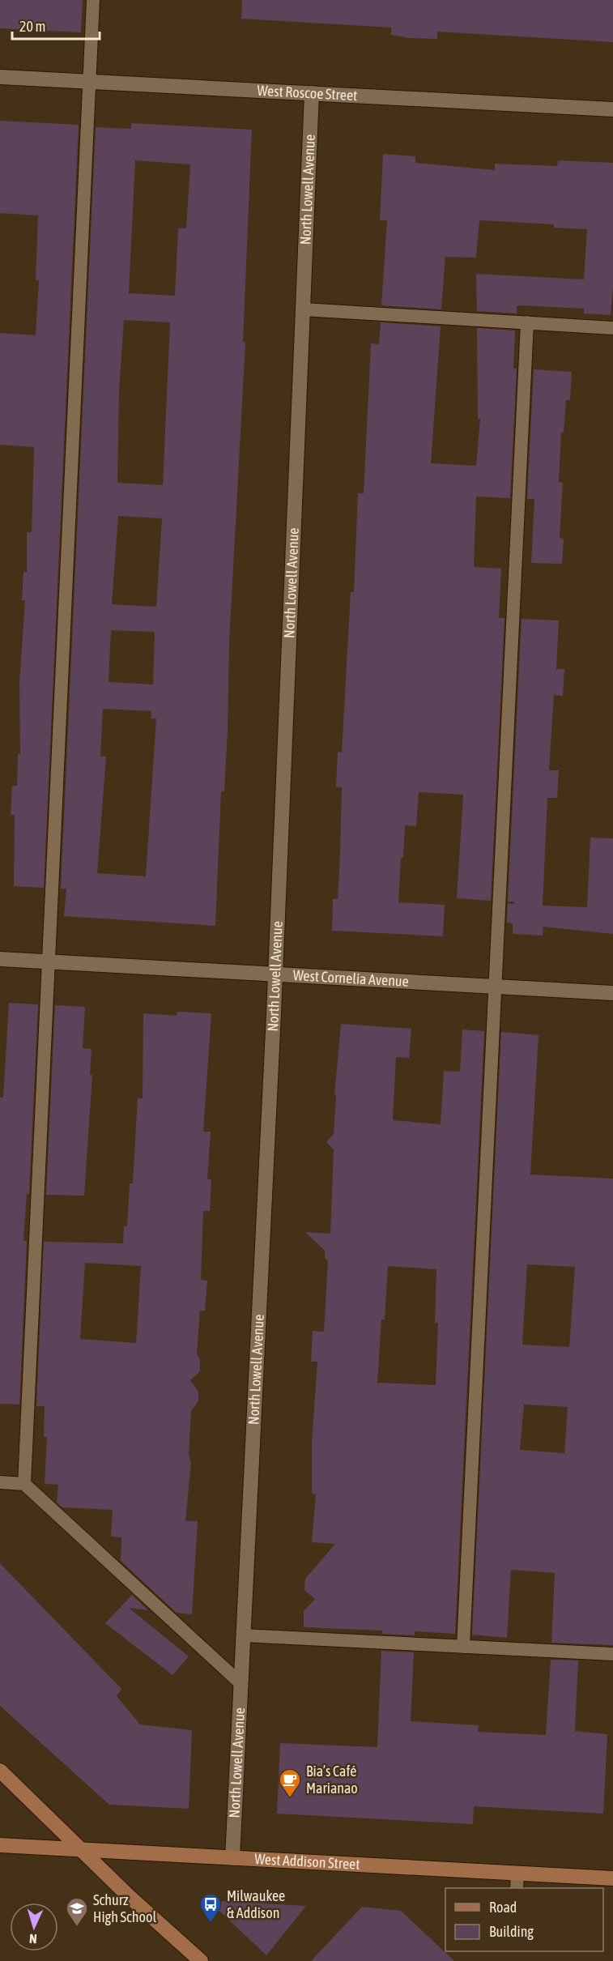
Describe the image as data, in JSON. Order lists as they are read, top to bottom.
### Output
{
  "streets": {
    "main road": ["West Addison Street"],
    "street": ["West Roscoe Street", "North Lowell Avenue", "West Cornelia Avenue"]
  },
  "crossings": [
    ["West Roscoe Street", "North Lowell Avenue"],
    ["North Lowell Avenue", "West Cornelia Avenue"],
    ["North Lowell Avenue", "West Addison Street"]
  ],
  "places": {
    "cafe": ["Bia’s Café Marianao"],
    "bus stop": ["Milwaukee & Addison"],
    "school or university": ["Schurz High School"]
  },
  "legend": ["Road", "Building"],
  "scale_bar": "20 m",
  "north": "bottom"
}
